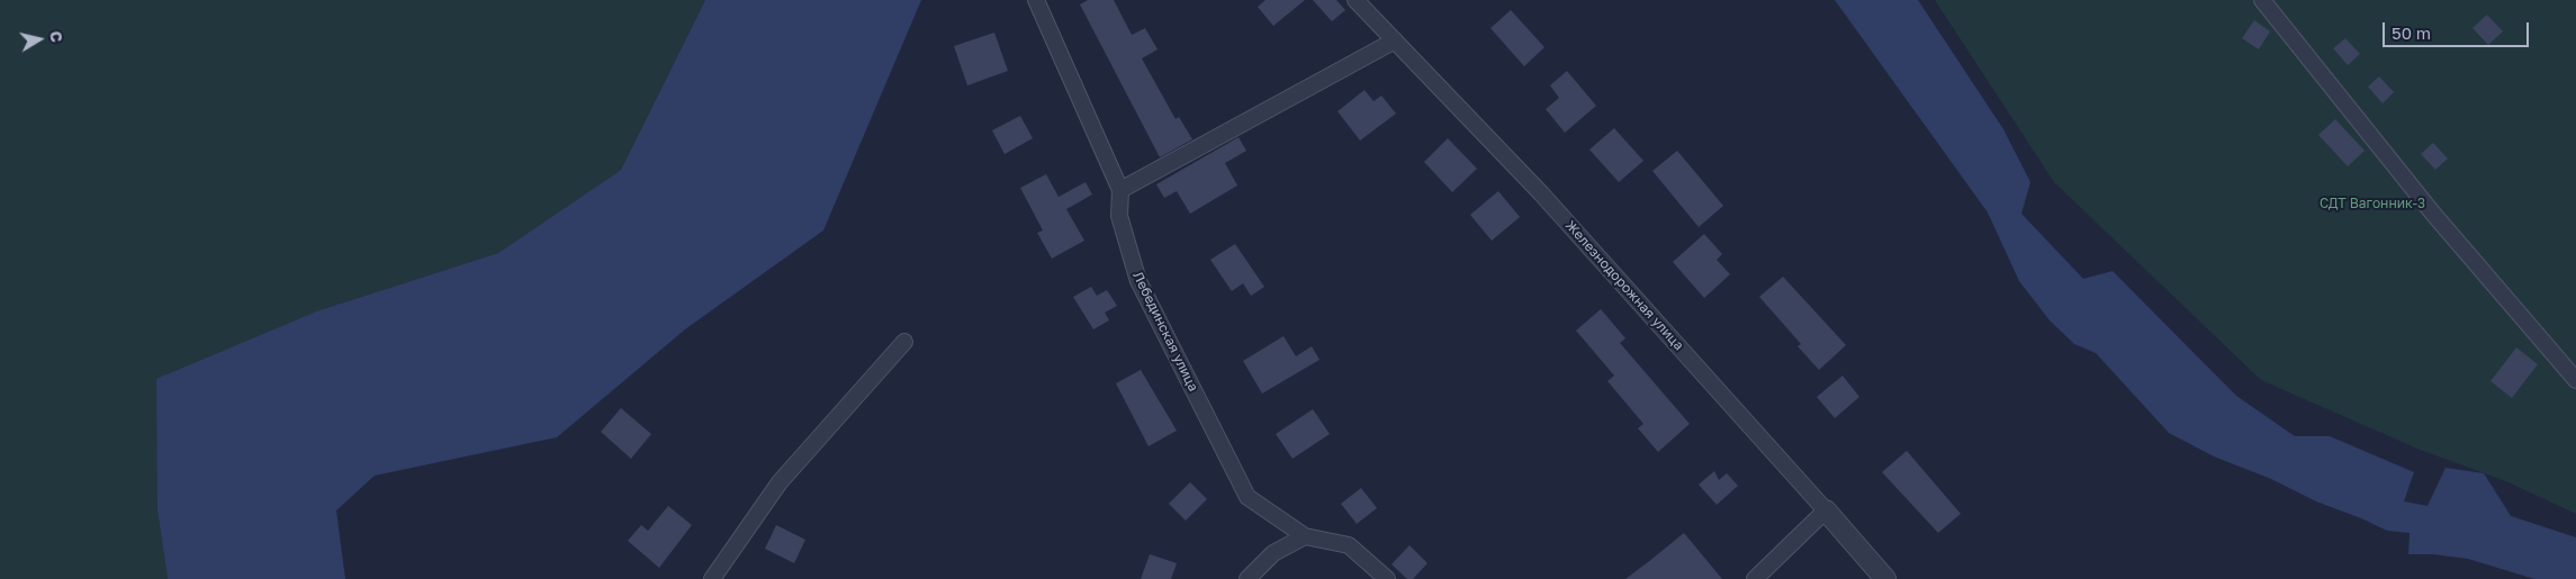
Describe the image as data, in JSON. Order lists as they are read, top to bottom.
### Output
{
  "streets": {
    "street": ["Железнодорожная улица", "Лебединская улица"]
  },
  "parks": ["СДТ Вагонник-3"],
  "scale_bar": "50 m",
  "north": "right"
}
